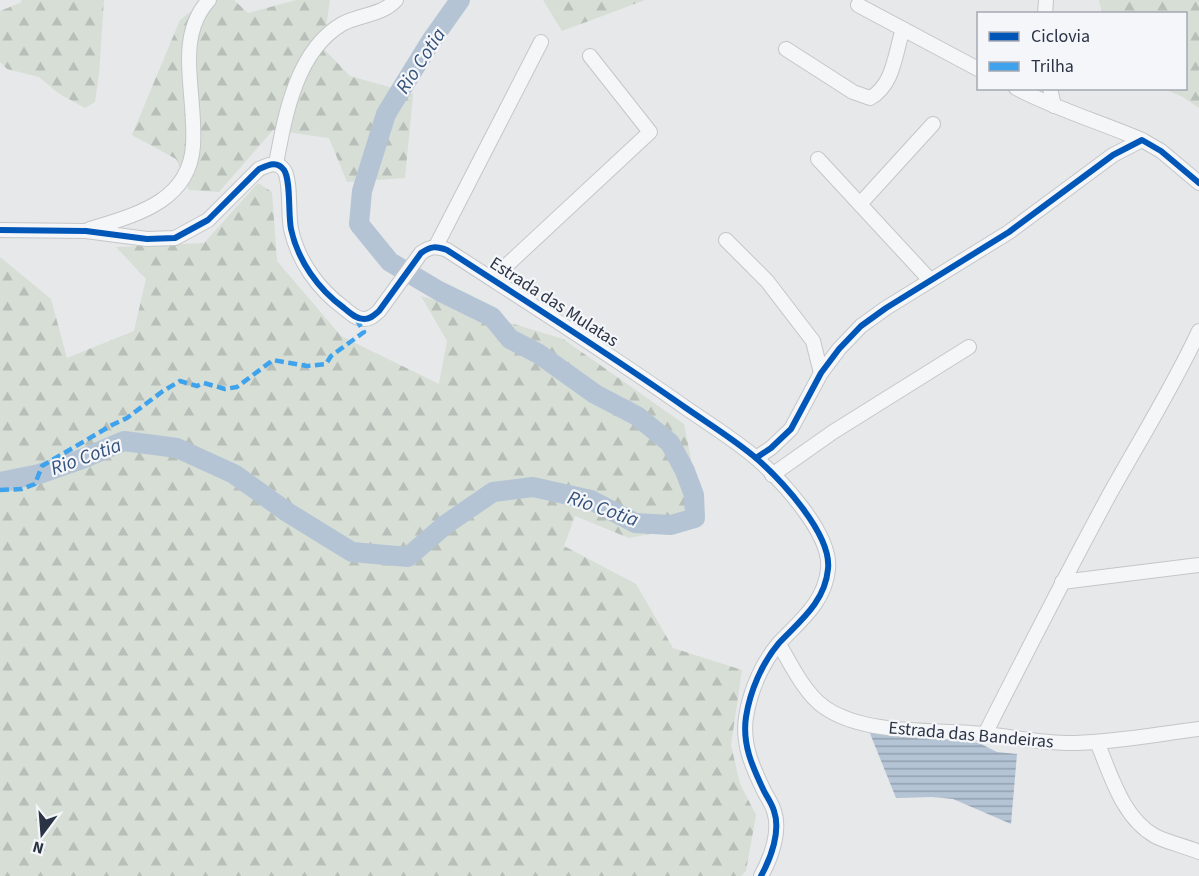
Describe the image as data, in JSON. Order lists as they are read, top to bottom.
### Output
{
  "streets": {
    "street": ["Estrada das Mulatas", "Estrada das Bandeiras"]
  },
  "crossings": [
    ["Estrada das Mulatas", "Estrada das Bandeiras"]
  ],
  "water": ["Rio Cotia"],
  "legend": ["Ciclovia", "Trilha"],
  "north": "bottom"
}
